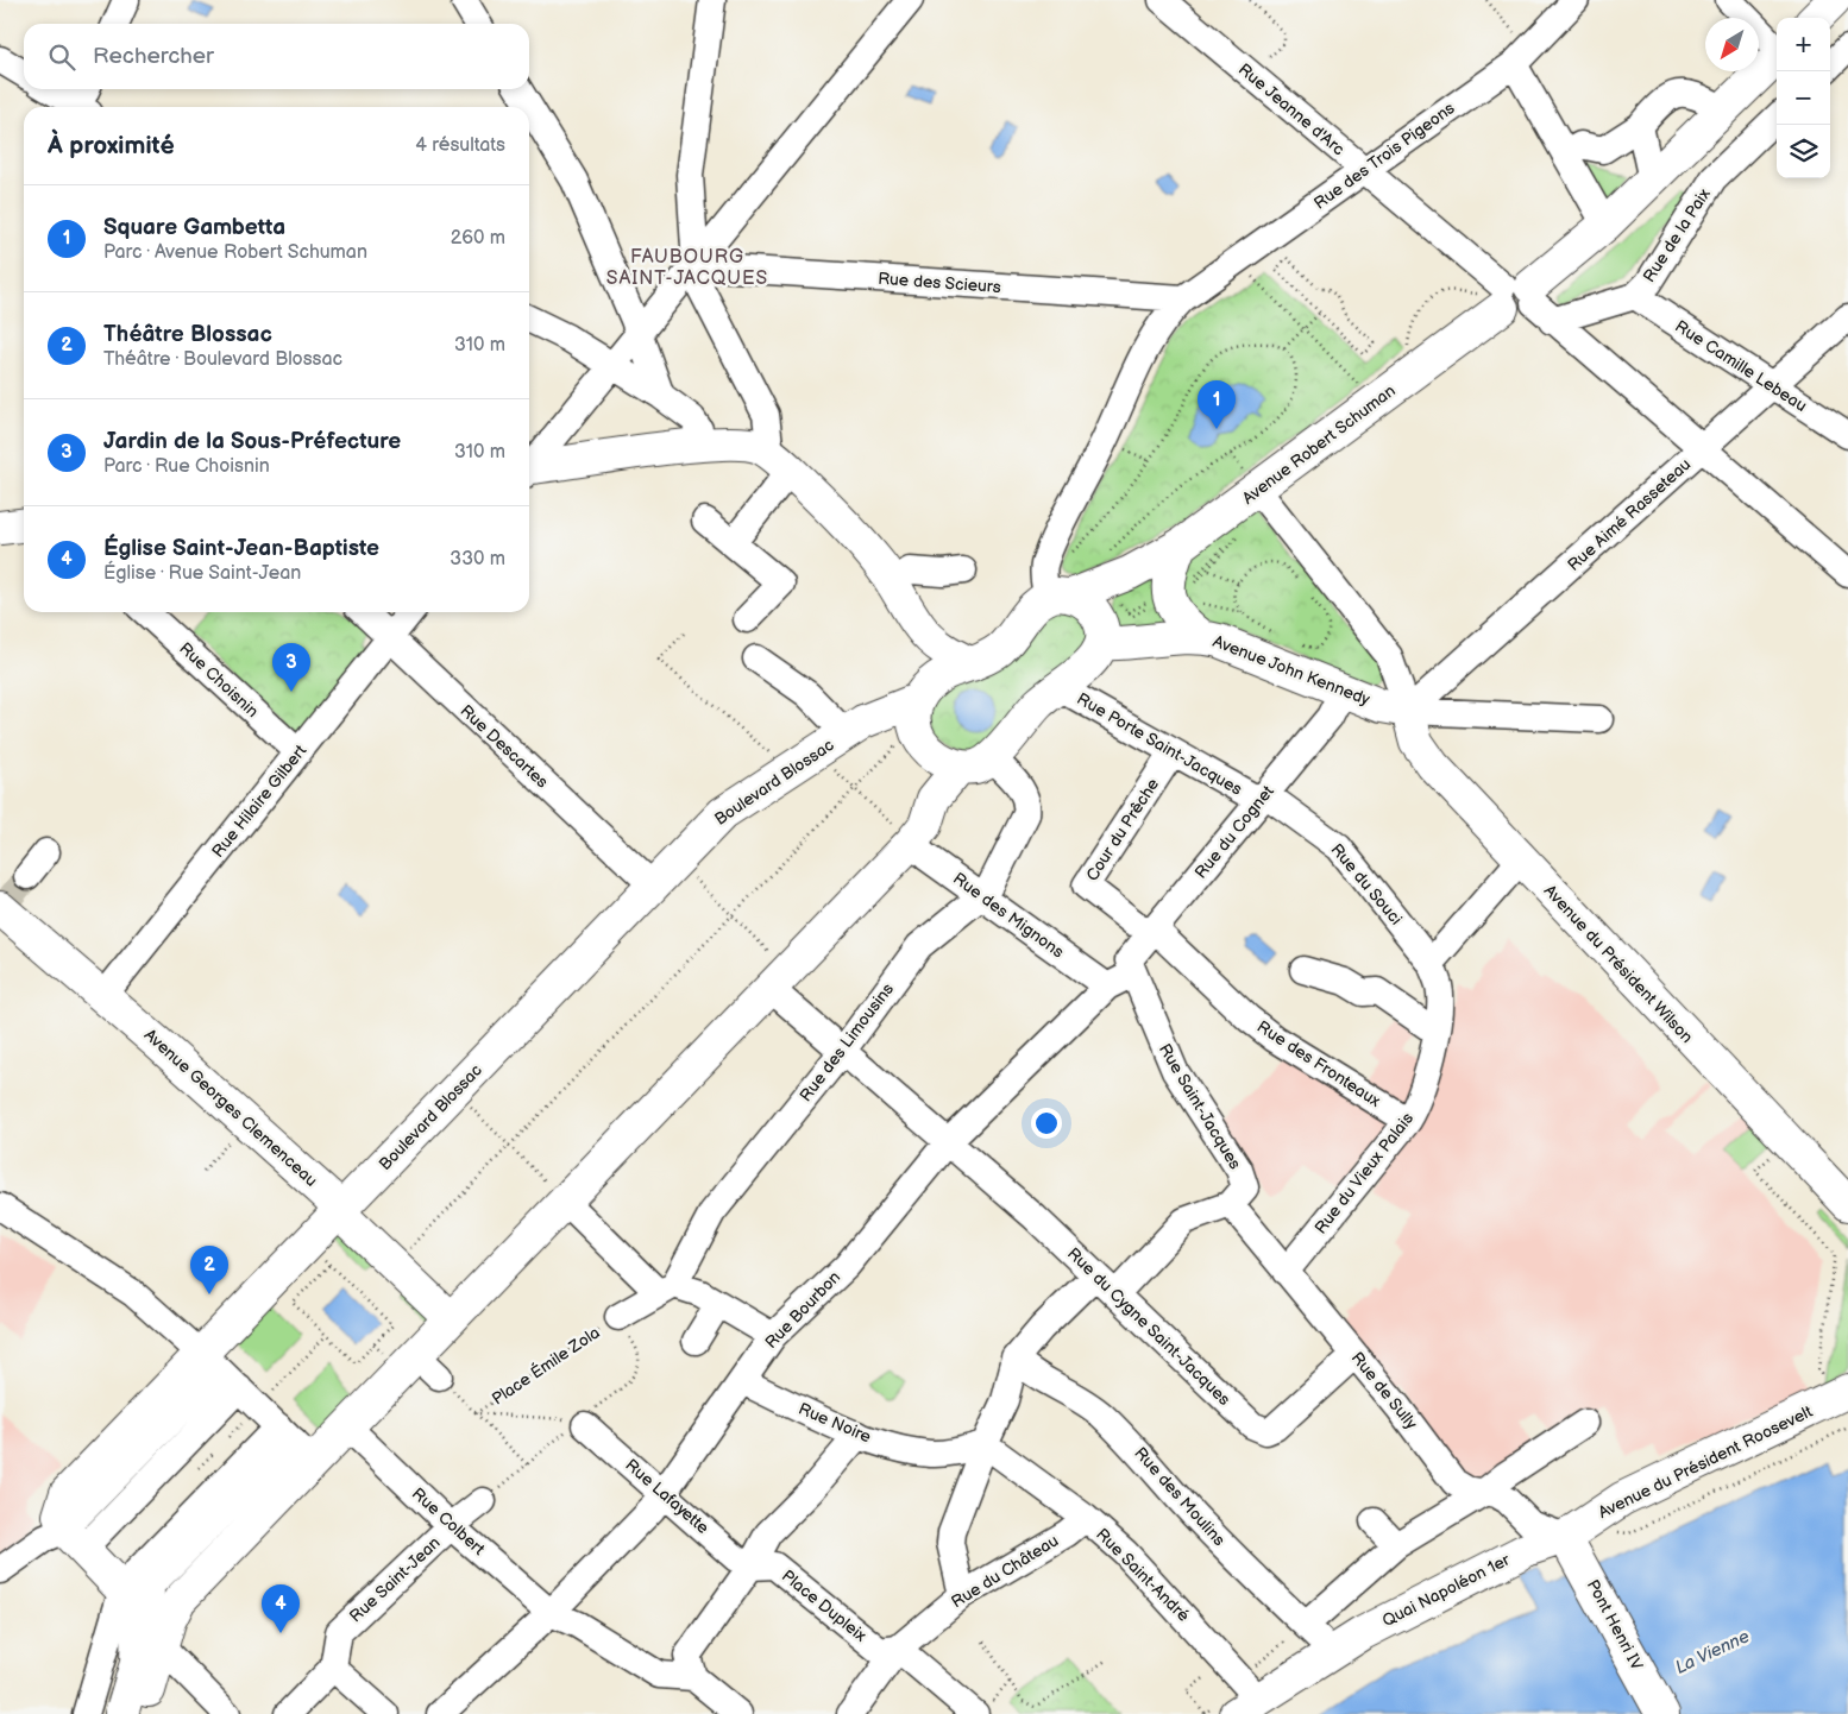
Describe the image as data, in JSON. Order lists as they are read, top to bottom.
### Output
{
  "streets": {
    "main road": [
      "Avenue Robert Schuman",
      "Avenue John Kennedy",
      "Boulevard Blossac",
      "Avenue du Président Wilson",
      "Avenue Georges Clemenceau",
      "Avenue du Président Roosevelt",
      "Quai Napoléon 1er",
      "Pont Henri IV"
    ],
    "street": [
      "Rue Jeanne d'Arc",
      "Rue des Trois Pigeons",
      "Rue de la Paix",
      "Rue des Scieurs",
      "Rue Camille Lebeau",
      "Rue Aimé Rasseteau",
      "Rue Choisnin",
      "Rue Porte Saint-Jacques",
      "Rue Descartes",
      "Rue Hilaire Gilbert",
      "Cour du Prêche",
      "Rue du Cognet",
      "Rue du Souci",
      "Rue des Mignons",
      "Rue des Limousins",
      "Rue des Fronteaux",
      "Rue Saint-Jacques",
      "Rue du Vieux Palais",
      "Rue Bourbon",
      "Rue du Cygne Saint-Jacques",
      "Rue de Sully",
      "Rue Noire",
      "Rue Lafayette",
      "Rue des Moulins",
      "Rue Colbert",
      "Rue du Château",
      "Rue Saint-André",
      "Rue Saint-Jean",
      "Place Dupleix"
    ],
    "path": ["Place Émile Zola"]
  },
  "crossings": [
    ["Rue Jeanne d'Arc", "Rue des Trois Pigeons"],
    ["Rue Jeanne d'Arc", "Rue de la Paix"],
    ["Rue Jeanne d'Arc", "Avenue Robert Schuman"],
    ["Rue Jeanne d'Arc", "Rue Aimé Rasseteau"],
    ["Rue des Trois Pigeons", "Rue des Scieurs"],
    ["Rue des Trois Pigeons", "Avenue Robert Schuman"],
    ["Rue des Trois Pigeons", "Avenue John Kennedy"],
    ["Rue des Trois Pigeons", "Boulevard Blossac"],
    ["Rue de la Paix", "Rue Camille Lebeau"],
    ["Rue de la Paix", "Avenue Robert Schuman"],
    ["Rue Camille Lebeau", "Rue Aimé Rasseteau"],
    ["Avenue Robert Schuman", "Avenue John Kennedy"],
    ["Avenue Robert Schuman", "Boulevard Blossac"],
    ["Rue Aimé Rasseteau", "Avenue John Kennedy"],
    ["Rue Aimé Rasseteau", "Avenue du Président Wilson"],
    ["Avenue John Kennedy", "Boulevard Blossac"],
    ["Avenue John Kennedy", "Rue du Cognet"],
    ["Avenue John Kennedy", "Avenue du Président Wilson"],
    ["Rue Choisnin", "Rue Hilaire Gilbert"],
    ["Rue Porte Saint-Jacques", "Cour du Prêche"],
    ["Rue Porte Saint-Jacques", "Rue du Cognet"],
    ["Rue Porte Saint-Jacques", "Rue du Souci"],
    ["Rue Descartes", "Boulevard Blossac"],
    ["Rue Descartes", "Rue Hilaire Gilbert"],
    ["Boulevard Blossac", "Avenue Georges Clemenceau"],
    ["Rue Hilaire Gilbert", "Avenue Georges Clemenceau"],
    ["Cour du Prêche", "Rue du Cognet"],
    ["Cour du Prêche", "Rue des Fronteaux"],
    ["Rue du Cognet", "Rue du Souci"],
    ["Rue du Cognet", "Rue des Fronteaux"],
    ["Rue du Cognet", "Rue Saint-Jacques"],
    ["Rue du Cognet", "Rue Bourbon"],
    ["Rue du Souci", "Rue du Vieux Palais"],
    ["Rue des Mignons", "Rue des Limousins"],
    ["Rue des Mignons", "Rue Bourbon"],
    ["Rue des Limousins", "Rue du Cygne Saint-Jacques"],
    ["Rue des Fronteaux", "Rue du Vieux Palais"],
    ["Rue Saint-Jacques", "Rue Bourbon"],
    ["Rue Saint-Jacques", "Rue de Sully"],
    ["Rue du Vieux Palais", "Rue de Sully"],
    ["Rue Bourbon", "Rue du Cygne Saint-Jacques"],
    ["Rue Bourbon", "Rue Noire"],
    ["Rue Bourbon", "Rue Lafayette"],
    ["Rue Bourbon", "Rue Colbert"],
    ["Rue du Cygne Saint-Jacques", "Rue de Sully"],
    ["Place Émile Zola", "Rue Lafayette"],
    ["Rue de Sully", "Avenue du Président Roosevelt"],
    ["Rue de Sully", "Quai Napoléon 1er"],
    ["Rue de Sully", "Pont Henri IV"],
    ["Rue Noire", "Rue Saint-André"],
    ["Avenue du Président Roosevelt", "Quai Napoléon 1er"],
    ["Avenue du Président Roosevelt", "Pont Henri IV"],
    ["Rue Lafayette", "Place Dupleix"],
    ["Rue des Moulins", "Quai Napoléon 1er"],
    ["Rue Colbert", "Rue Saint-Jean"],
    ["Rue du Château", "Rue Saint-André"],
    ["Rue du Château", "Place Dupleix"],
    ["Rue Saint-André", "Quai Napoléon 1er"],
    ["Quai Napoléon 1er", "Pont Henri IV"]
  ],
  "districts": ["FAUBOURG SAINT-JACQUES"],
  "water": ["La Vienne"],
  "north": "bottom left",
  "page": {
    "map_buttons": ["+", "−"],
    "search": "Rechercher",
    "heading": ["À proximité", "4 résultats"],
    "list": [
      {
        "mark": "1",
        "name": "Square Gambetta",
        "note": "Parc · Avenue Robert Schuman",
        "value": "260 m"
      },
      {
        "mark": "2",
        "name": "Théâtre Blossac",
        "note": "Théâtre · Boulevard Blossac",
        "value": "310 m"
      },
      {
        "mark": "3",
        "name": "Jardin de la Sous-Préfecture",
        "note": "Parc · Rue Choisnin",
        "value": "310 m"
      },
      {
        "mark": "4",
        "name": "Église Saint-Jean-Baptiste",
        "note": "Église · Rue Saint-Jean",
        "value": "330 m"
      }
    ],
    "pins": [
      "1",
      "3",
      "2",
      "4"
    ]
  }
}
